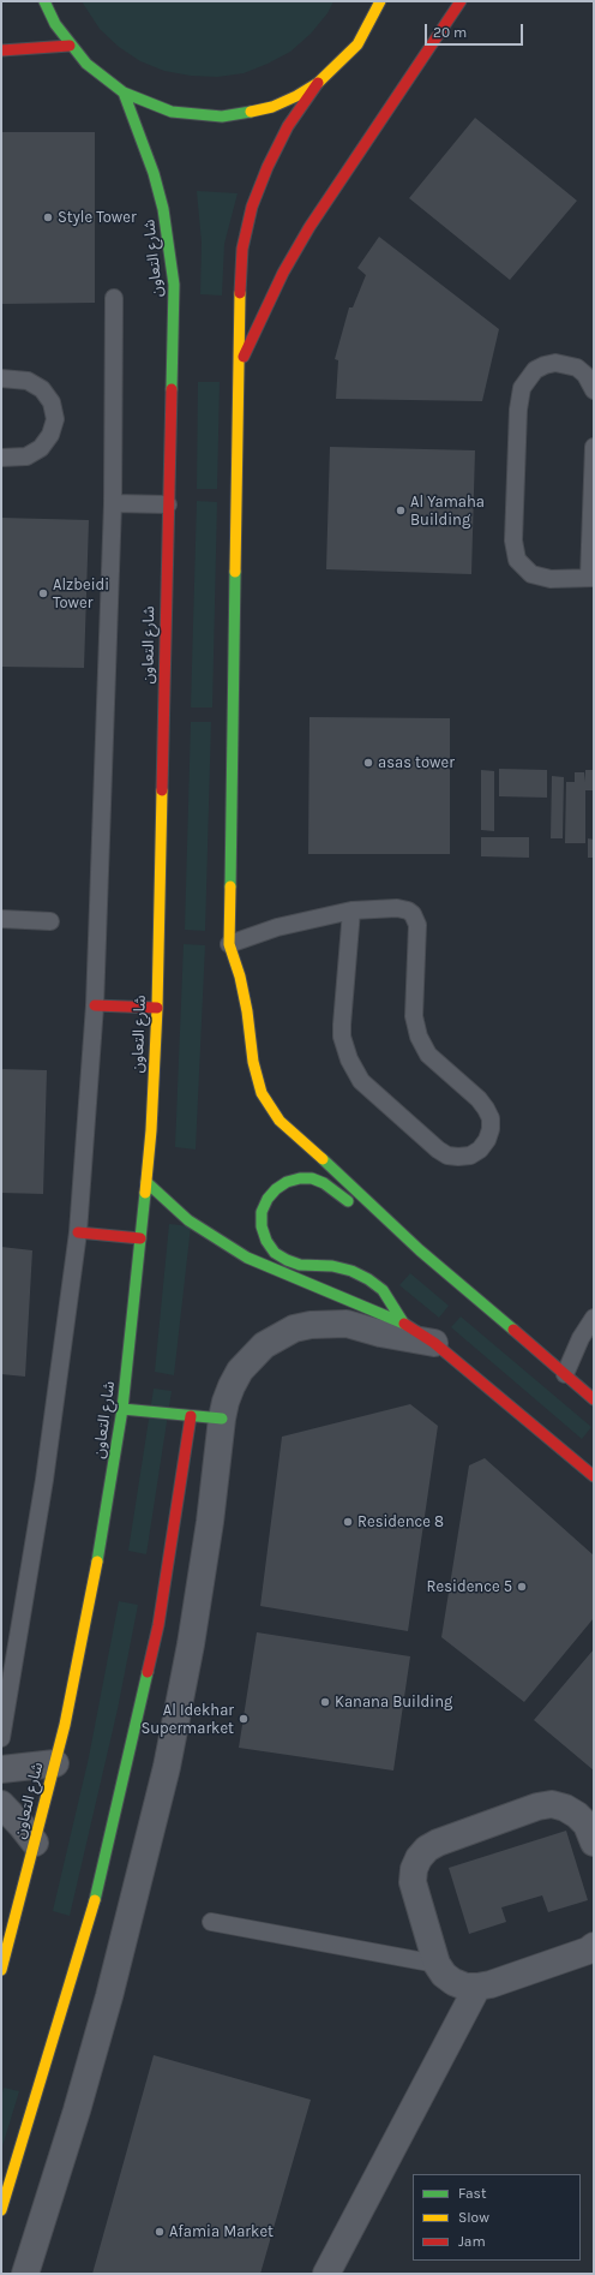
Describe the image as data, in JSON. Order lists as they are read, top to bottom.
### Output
{
  "streets": {
    "main road": ["شارع التعاون"]
  },
  "places": [
    "Style Tower",
    "Al Yamaha Building",
    "Alzbeidi Tower",
    "asas tower",
    "Residence 8",
    "Residence 5",
    "Kanana Building",
    "Al Idekhar Supermarket",
    "Afamia Market"
  ],
  "legend": ["Fast", "Slow", "Jam"],
  "scale_bar": "20 m"
}
